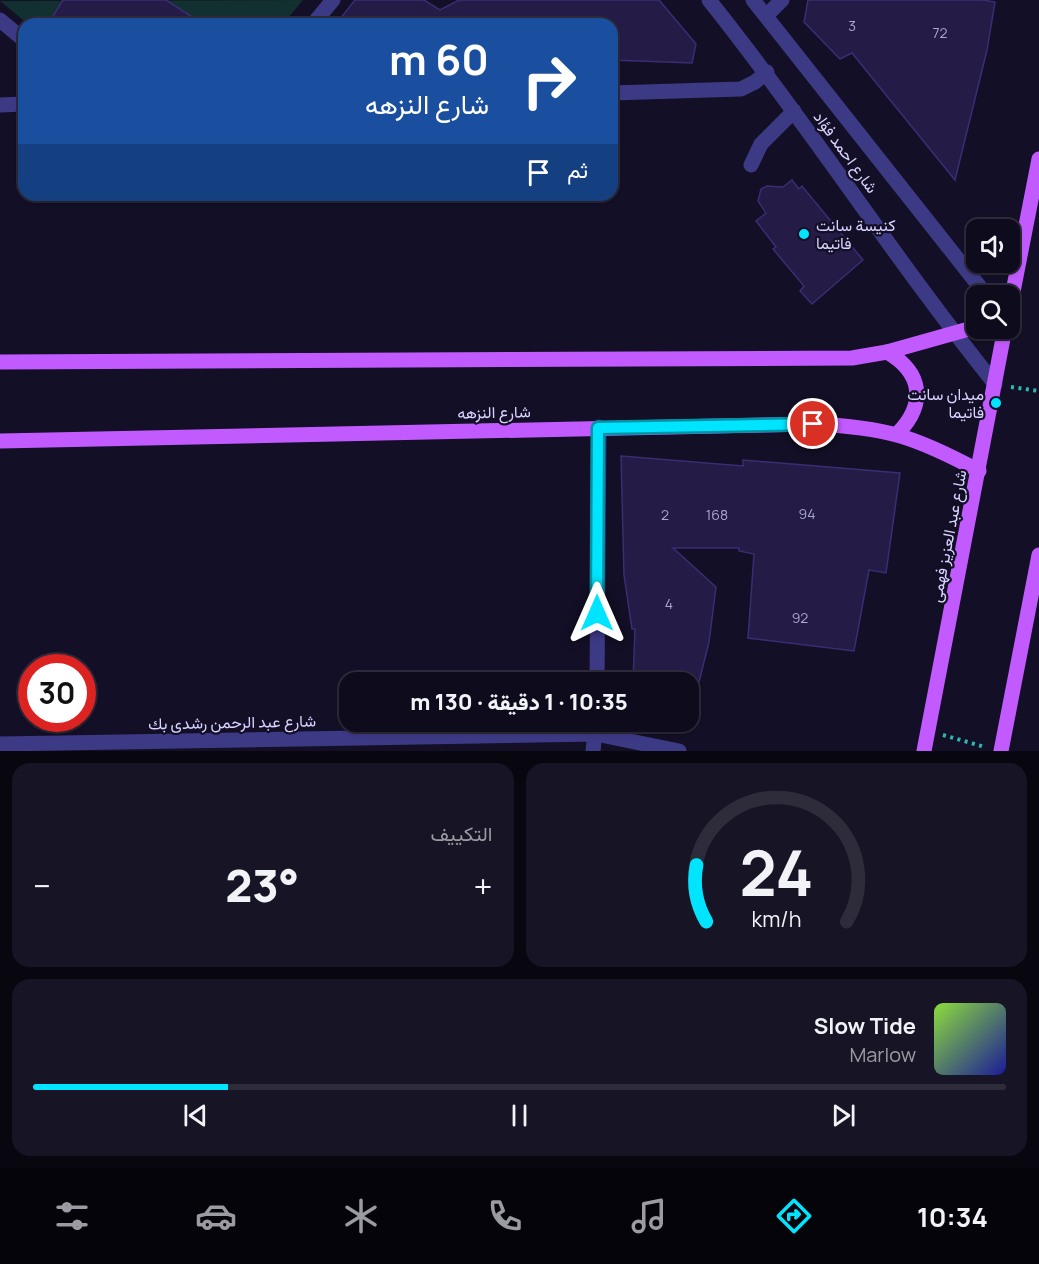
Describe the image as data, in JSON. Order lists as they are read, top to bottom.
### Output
{
  "streets": {
    "main road": ["شارع النزهه", "شارع عبد العزيز فهمى"],
    "street": ["شارع احمد فؤاد", "شارع عبد الرحمن رشدى بك"]
  },
  "crossings": [
    ["شارع احمد فؤاد", "شارع عبد العزيز فهمى"],
    ["شارع النزهه", "شارع عبد العزيز فهمى"]
  ],
  "places": ["كنيسة سانت فاتيما", "ميدان سانت فاتيما"],
  "house_numbers": [
    "3",
    "72",
    "94",
    "2",
    "168",
    "4",
    "92"
  ],
  "page": {
    "turn": ["60 m", "شارع النزهه"],
    "then": "ثم",
    "limit": "30",
    "trip": "10:35 · 1 دقيقة · 130 m",
    "tile": "التكييف",
    "heat": ["−", "23°", "+"],
    "song": ["Slow Tide", "Marlow"],
    "tabs": "10:34",
    "gauge": ["24", "km/h"]
  }
}
